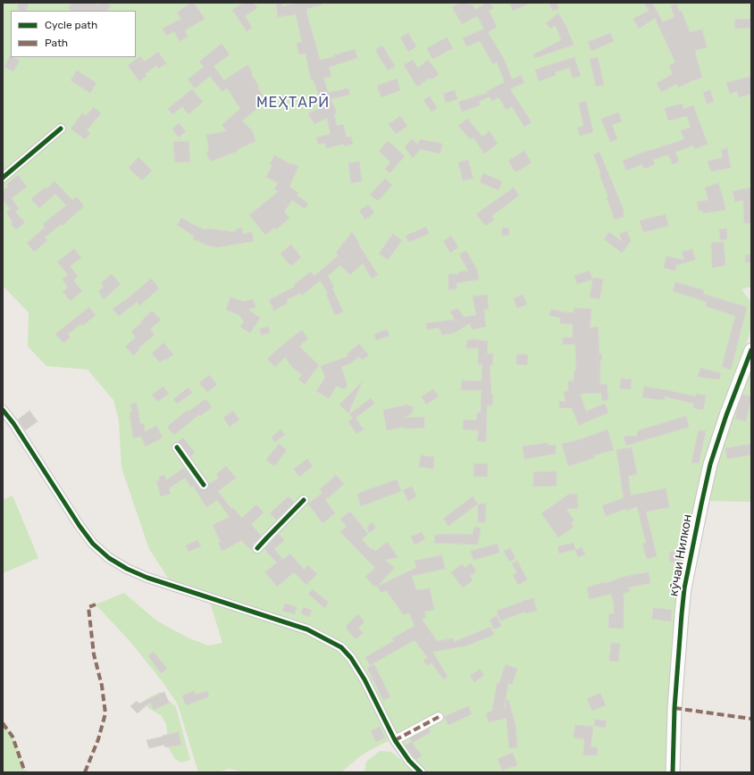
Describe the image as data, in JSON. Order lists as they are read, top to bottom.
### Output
{
  "streets": {
    "street": ["кӯчаи Нилкон"]
  },
  "districts": ["МЕҲТАРӢ"],
  "legend": ["Cycle path", "Path"]
}
